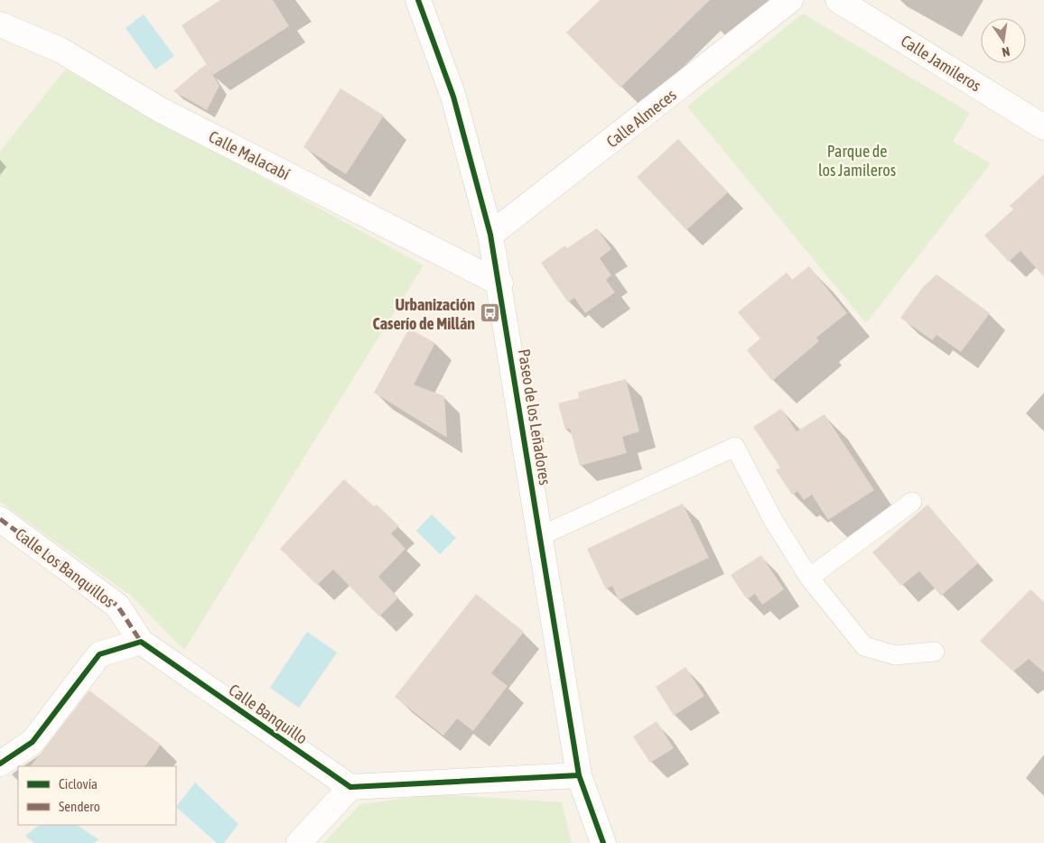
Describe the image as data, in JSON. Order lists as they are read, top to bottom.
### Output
{
  "streets": {
    "street": [
      "Calle Jamileros",
      "Calle Almeces",
      "Calle Malacabí",
      "Paseo de los Leñadores",
      "Calle Los Banquillos",
      "Calle Banquillo"
    ]
  },
  "crossings": [
    ["Calle Almeces", "Paseo de los Leñadores"],
    ["Calle Malacabí", "Paseo de los Leñadores"],
    ["Calle Los Banquillos", "Calle Banquillo"]
  ],
  "parks": ["Parque de los Jamileros"],
  "places": {
    "bus stop": ["Urbanización Caserío de Millán"]
  },
  "legend": ["Ciclovía", "Sendero"],
  "north": "bottom"
}
